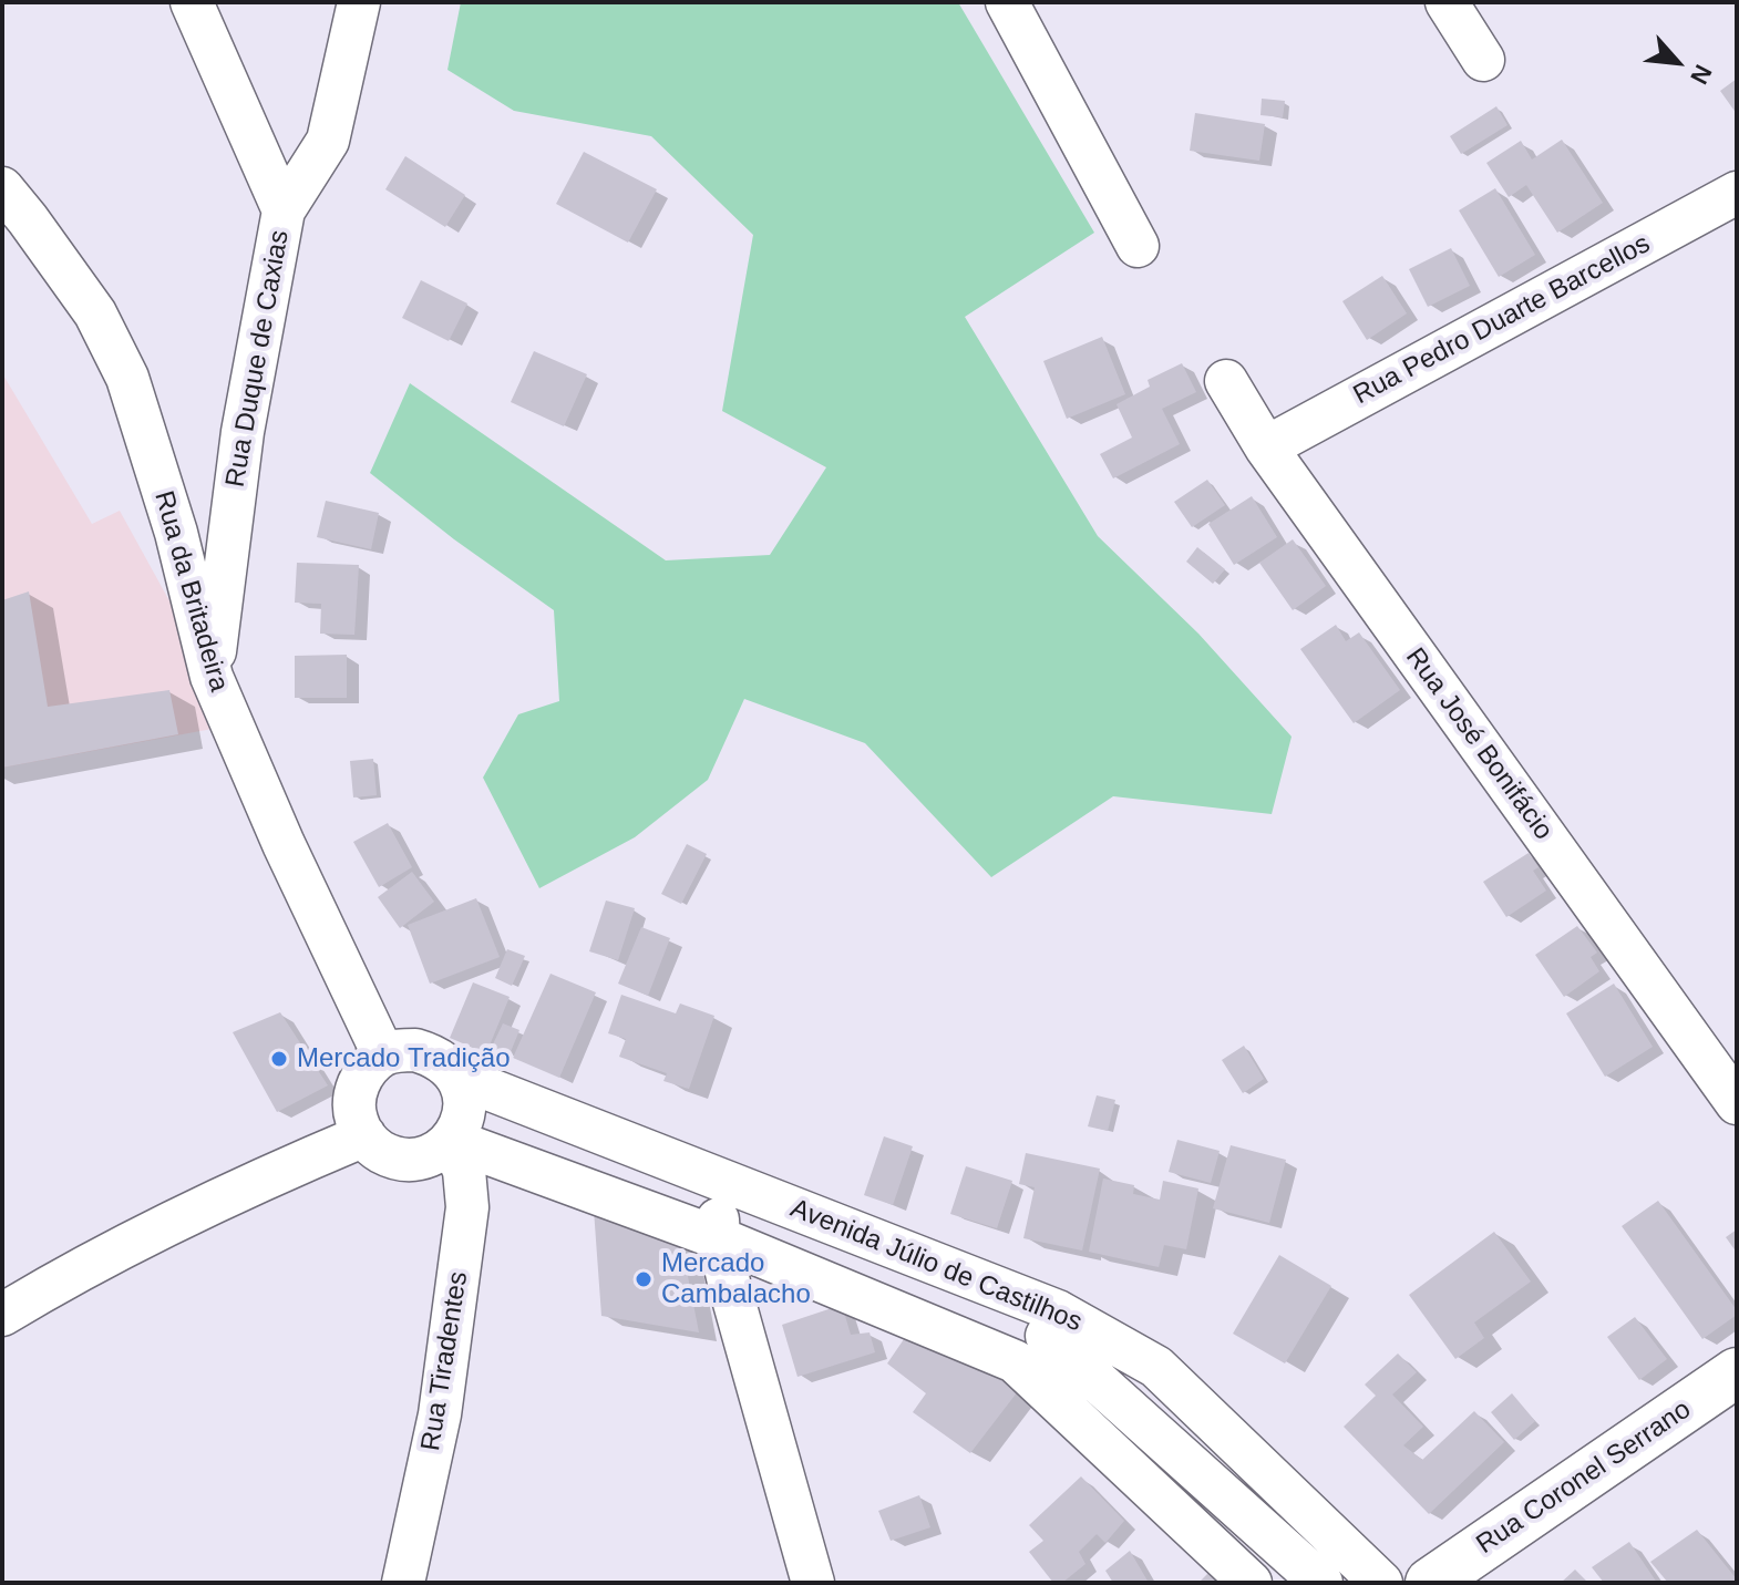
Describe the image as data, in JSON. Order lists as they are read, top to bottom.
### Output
{
  "streets": {
    "main road": ["Rua Coronel Serrano"],
    "street": [
      "Rua Pedro Duarte Barcellos",
      "Rua Duque de Caxias",
      "Rua da Britadeira",
      "Rua José Bonifácio",
      "Avenida Júlio de Castilhos",
      "Rua Tiradentes"
    ]
  },
  "crossings": [
    ["Rua Pedro Duarte Barcellos", "Rua José Bonifácio"],
    ["Rua Duque de Caxias", "Rua da Britadeira"],
    ["Rua da Britadeira", "Avenida Júlio de Castilhos"],
    ["Rua da Britadeira", "Rua Tiradentes"],
    ["Avenida Júlio de Castilhos", "Rua Tiradentes"]
  ],
  "places": ["Mercado Tradição", "Mercado Cambalacho"],
  "north": "bottom right"
}
